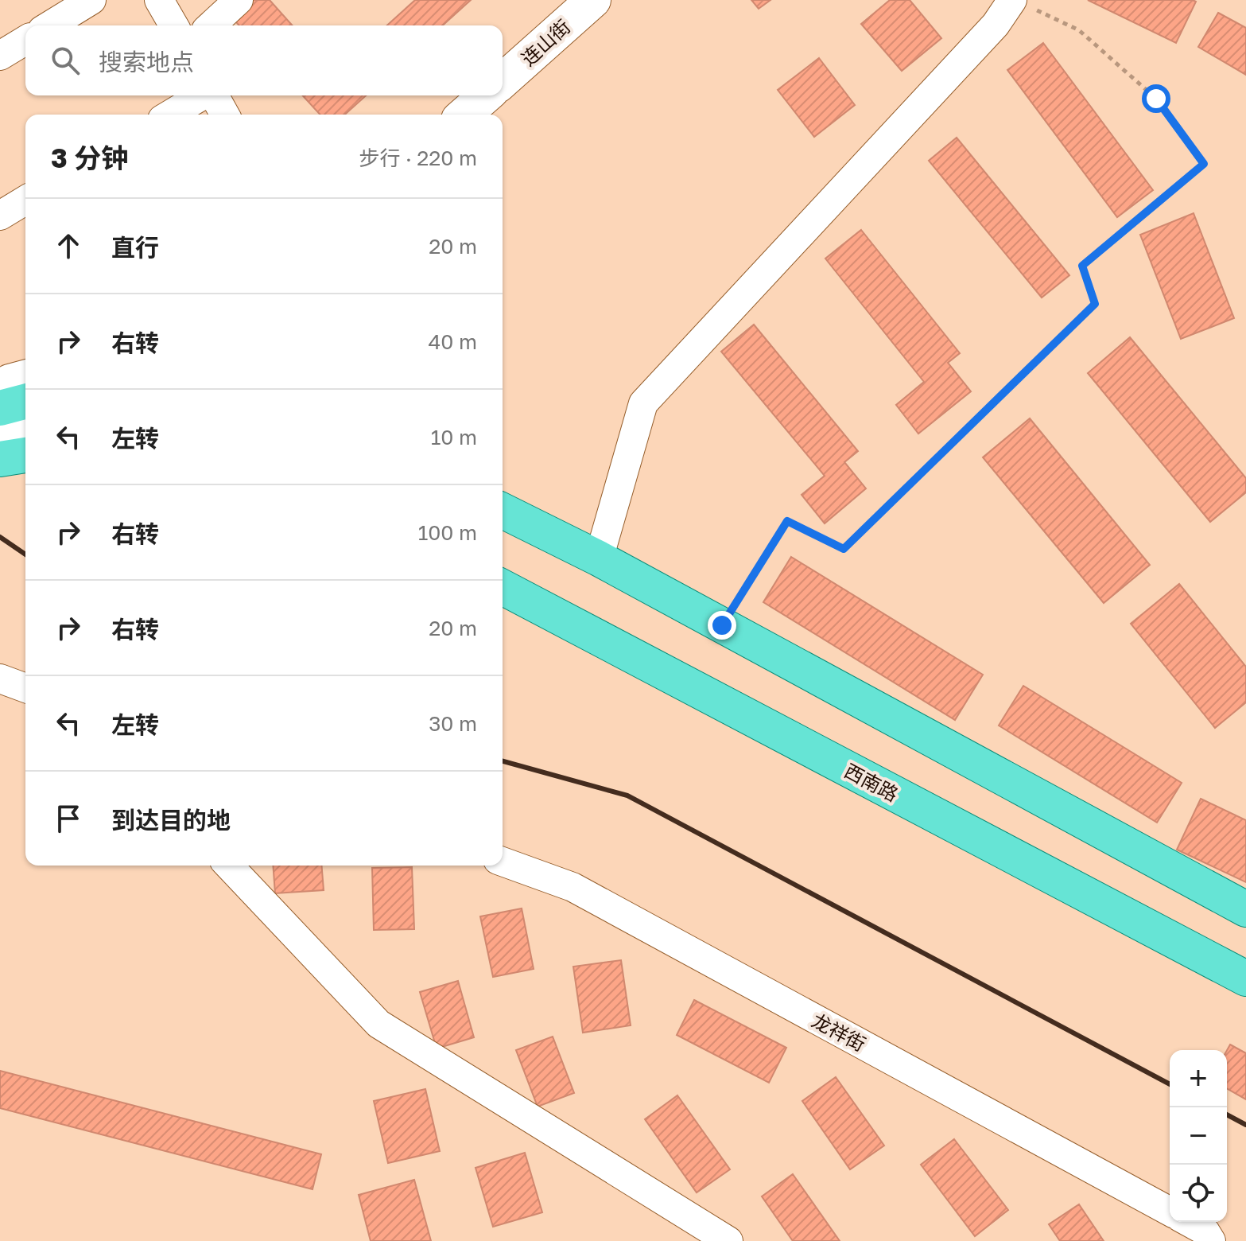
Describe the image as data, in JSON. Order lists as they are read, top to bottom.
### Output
{
  "streets": {
    "main road": ["西南路"],
    "street": ["连山街", "龙祥街"]
  },
  "page": {
    "search": "搜索地点",
    "heading": ["3 分钟", "步行 · 220 m"],
    "list": [
      ["直行", "20 m"],
      ["右转", "40 m"],
      ["左转", "10 m"],
      ["右转", "100 m"],
      ["右转", "20 m"],
      ["左转", "30 m"],
      "到达目的地"
    ],
    "map_buttons": ["+", "−"]
  }
}
